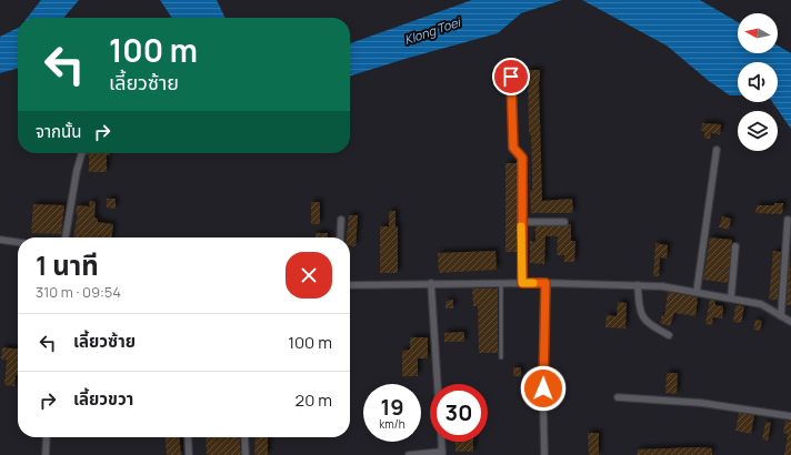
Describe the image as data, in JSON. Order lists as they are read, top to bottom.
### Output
{
  "water": ["Klong Toei"],
  "north": "left",
  "page": {
    "turn": ["100 m", "เลี้ยวซ้าย"],
    "then": "จากนั้น",
    "heading": ["1 นาที", "310 m · 09:54"],
    "list": [
      {
        "name": "เลี้ยวซ้าย",
        "value": "100 m"
      },
      {
        "name": "เลี้ยวขวา",
        "value": "20 m"
      }
    ],
    "speed": "19 km/h",
    "limit": "30"
  }
}
